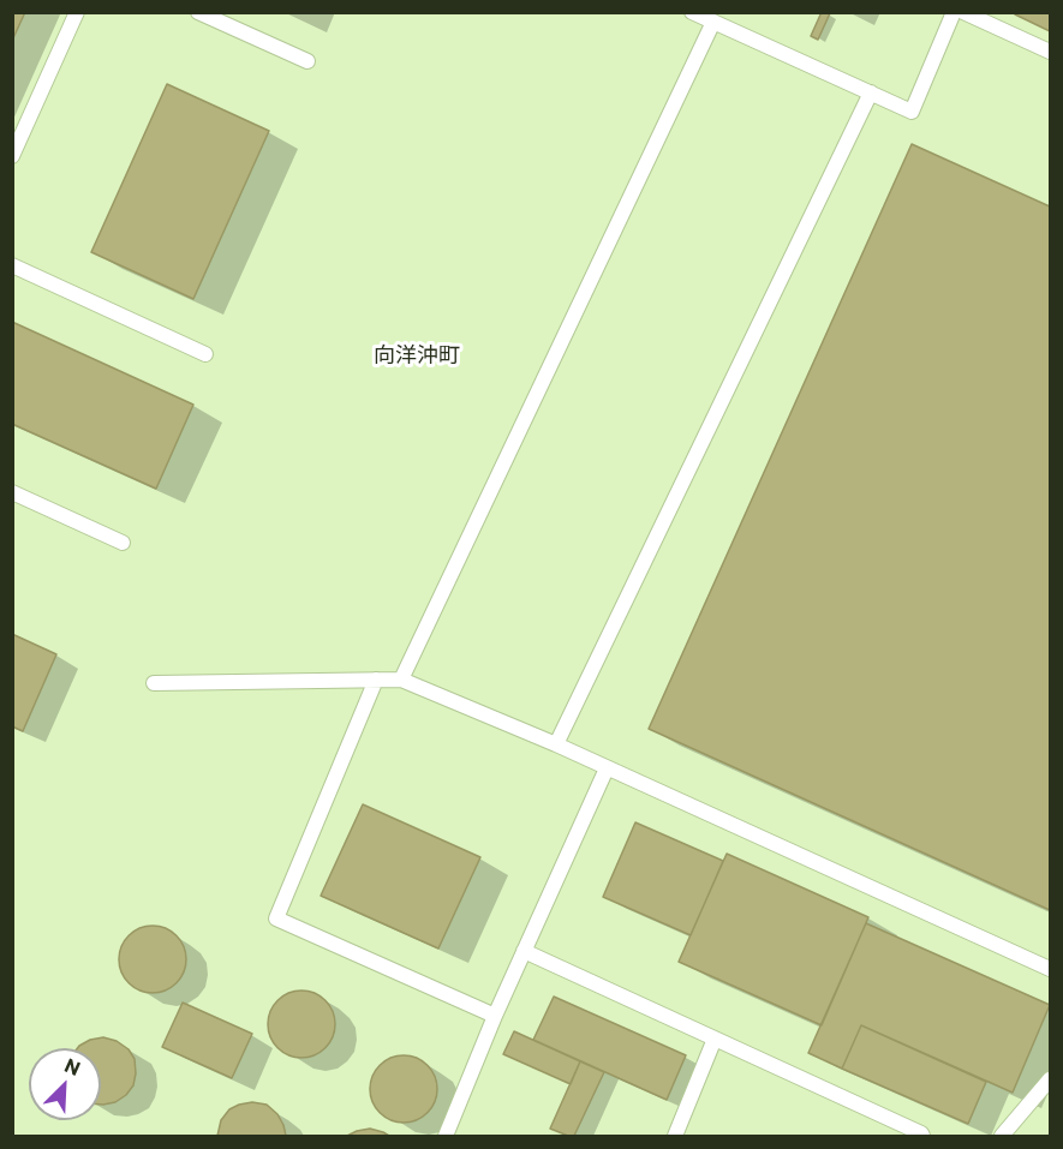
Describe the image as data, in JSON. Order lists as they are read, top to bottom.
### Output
{
  "districts": ["向洋沖町"],
  "north": "top right"
}
